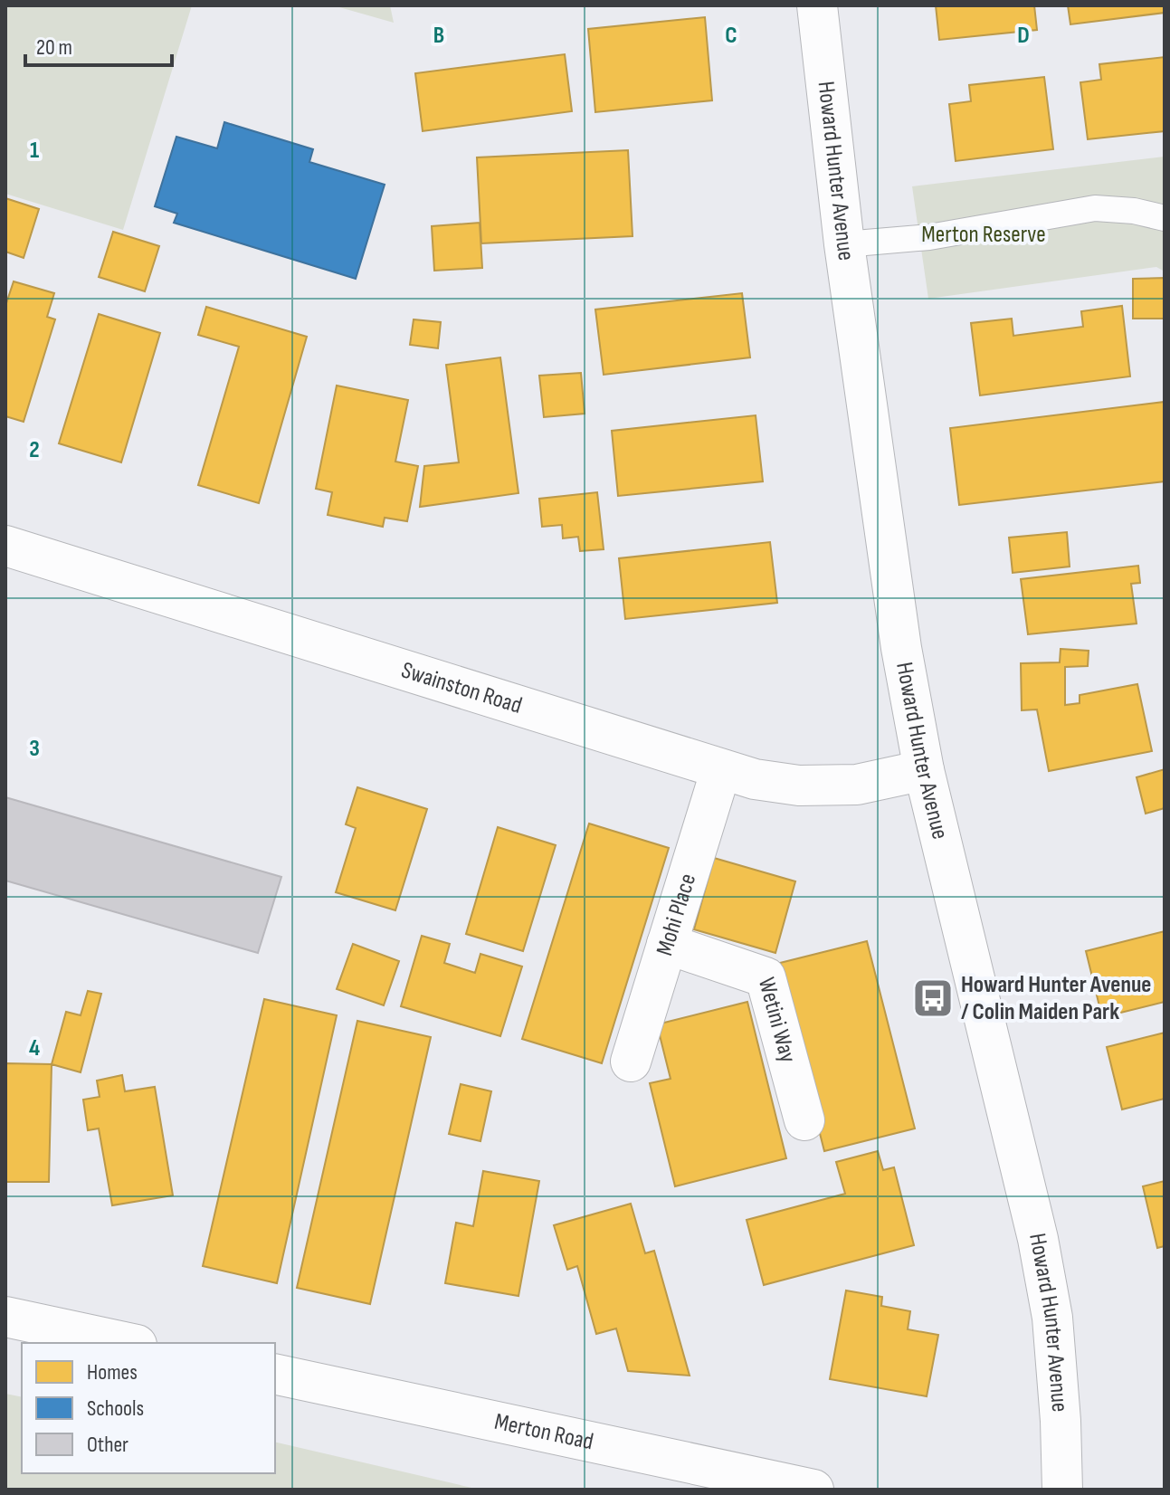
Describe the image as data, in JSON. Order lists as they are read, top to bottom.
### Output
{
  "streets": {
    "street": [
      "Howard Hunter Avenue",
      "Swainston Road",
      "Mohi Place",
      "Wetini Way",
      "Merton Road"
    ]
  },
  "crossings": [
    ["Howard Hunter Avenue", "Swainston Road"],
    ["Swainston Road", "Mohi Place"],
    ["Mohi Place", "Wetini Way"]
  ],
  "parks": ["Merton Reserve"],
  "places": {
    "bus stop": ["Howard Hunter Avenue / Colin Maiden Park"]
  },
  "legend": ["Homes", "Schools", "Other"],
  "scale_bar": "20 m",
  "grid": {
    "columns": ["B", "C", "D"],
    "rows": [
      "1",
      "2",
      "3",
      "4"
    ]
  }
}
